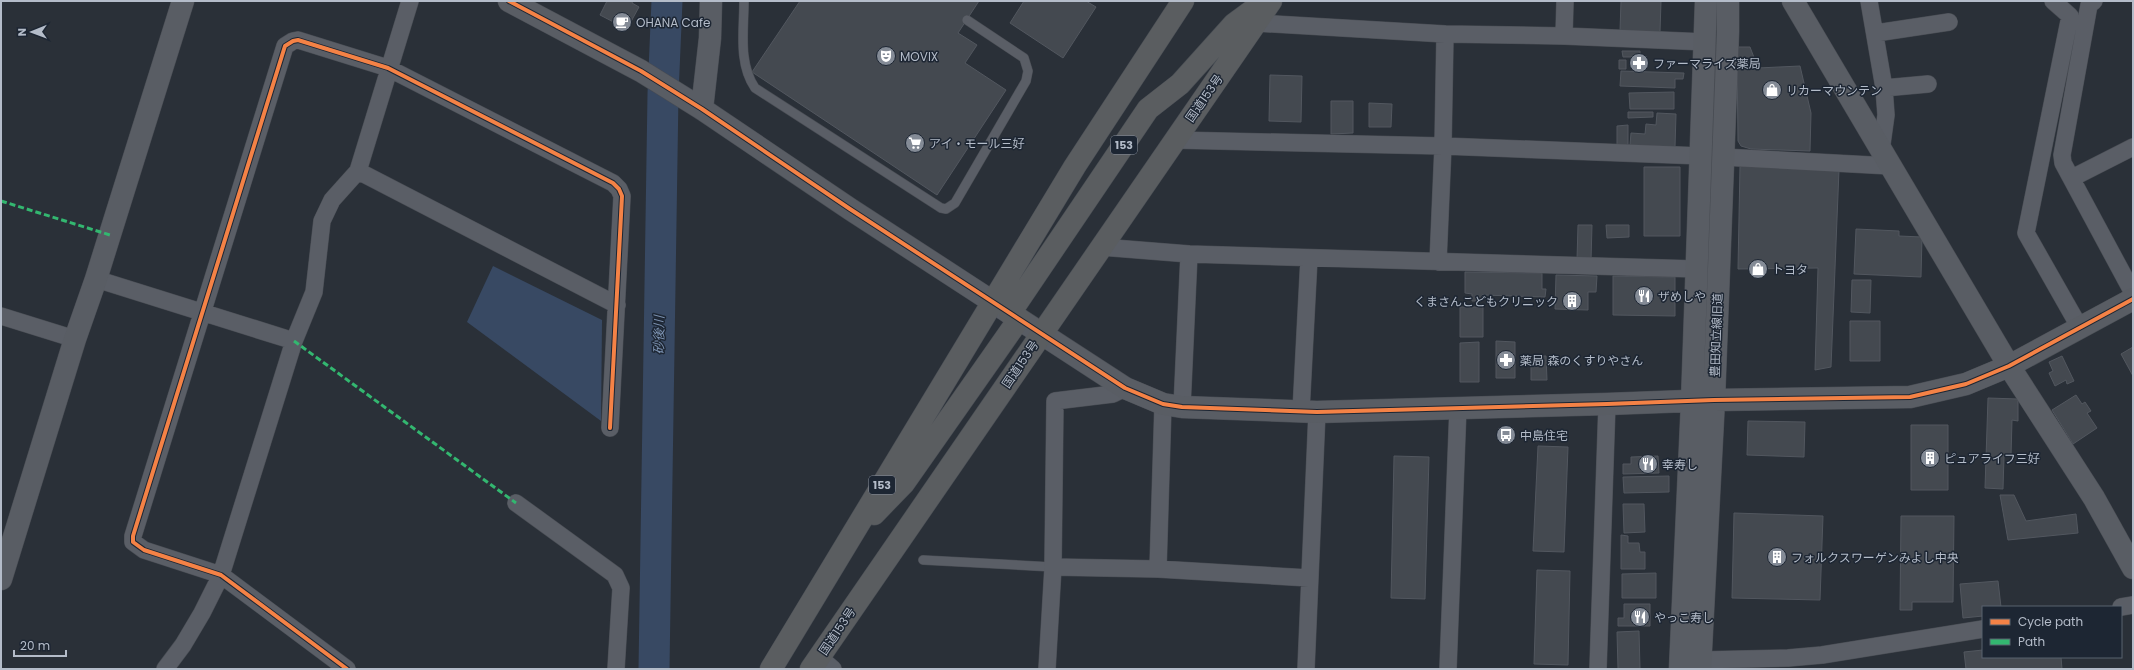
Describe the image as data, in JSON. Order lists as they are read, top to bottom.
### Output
{
  "streets": {
    "highway": ["国道153号", "153"],
    "street": ["豊田知立線旧道"]
  },
  "water": ["砂後川"],
  "places": {
    "cafe": ["OHANA Cafe"],
    "theatre": ["MOVIX"],
    "pharmacy": ["ファーマライズ薬局", "薬局 森のくすりやさん"],
    "shop": ["リカーマウンテン", "トヨタ"],
    "supermarket": ["アイ・モール三好"],
    "restaurant": ["ザめしや", "幸寿し", "やっこ寿し"],
    "building": ["くまさんこどもクリニック", "ピュアライフ三好", "フォルクスワーゲンみよし中央"],
    "bus stop": ["中島住宅"]
  },
  "legend": ["Cycle path", "Path"],
  "scale_bar": "20 m",
  "north": "left"
}
